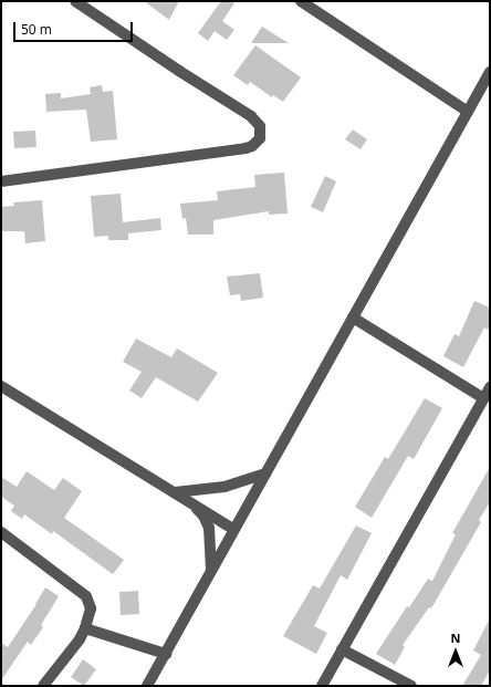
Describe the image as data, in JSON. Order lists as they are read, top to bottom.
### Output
{
  "scale_bar": "50 m",
  "north": "top"
}
